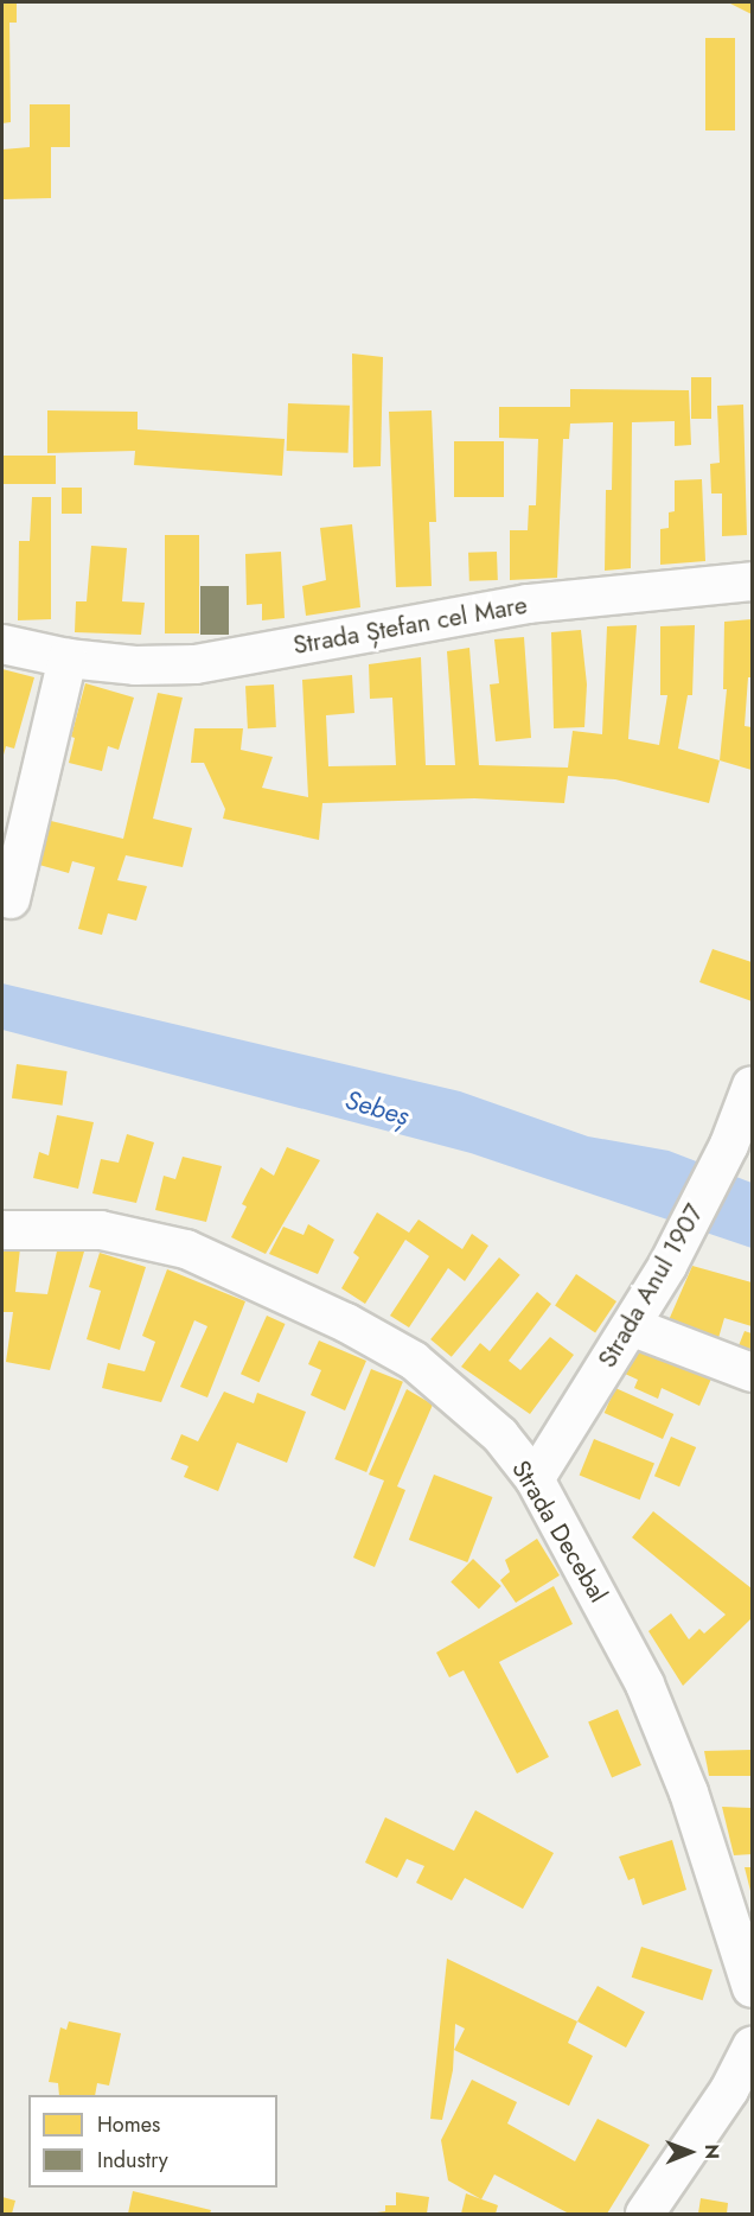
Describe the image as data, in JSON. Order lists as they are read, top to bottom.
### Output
{
  "streets": {
    "street": ["Strada Ștefan cel Mare", "Strada Anul 1907", "Strada Decebal"]
  },
  "crossings": [
    ["Strada Anul 1907", "Strada Decebal"]
  ],
  "water": ["Sebeș"],
  "legend": ["Homes", "Industry"],
  "north": "right"
}
